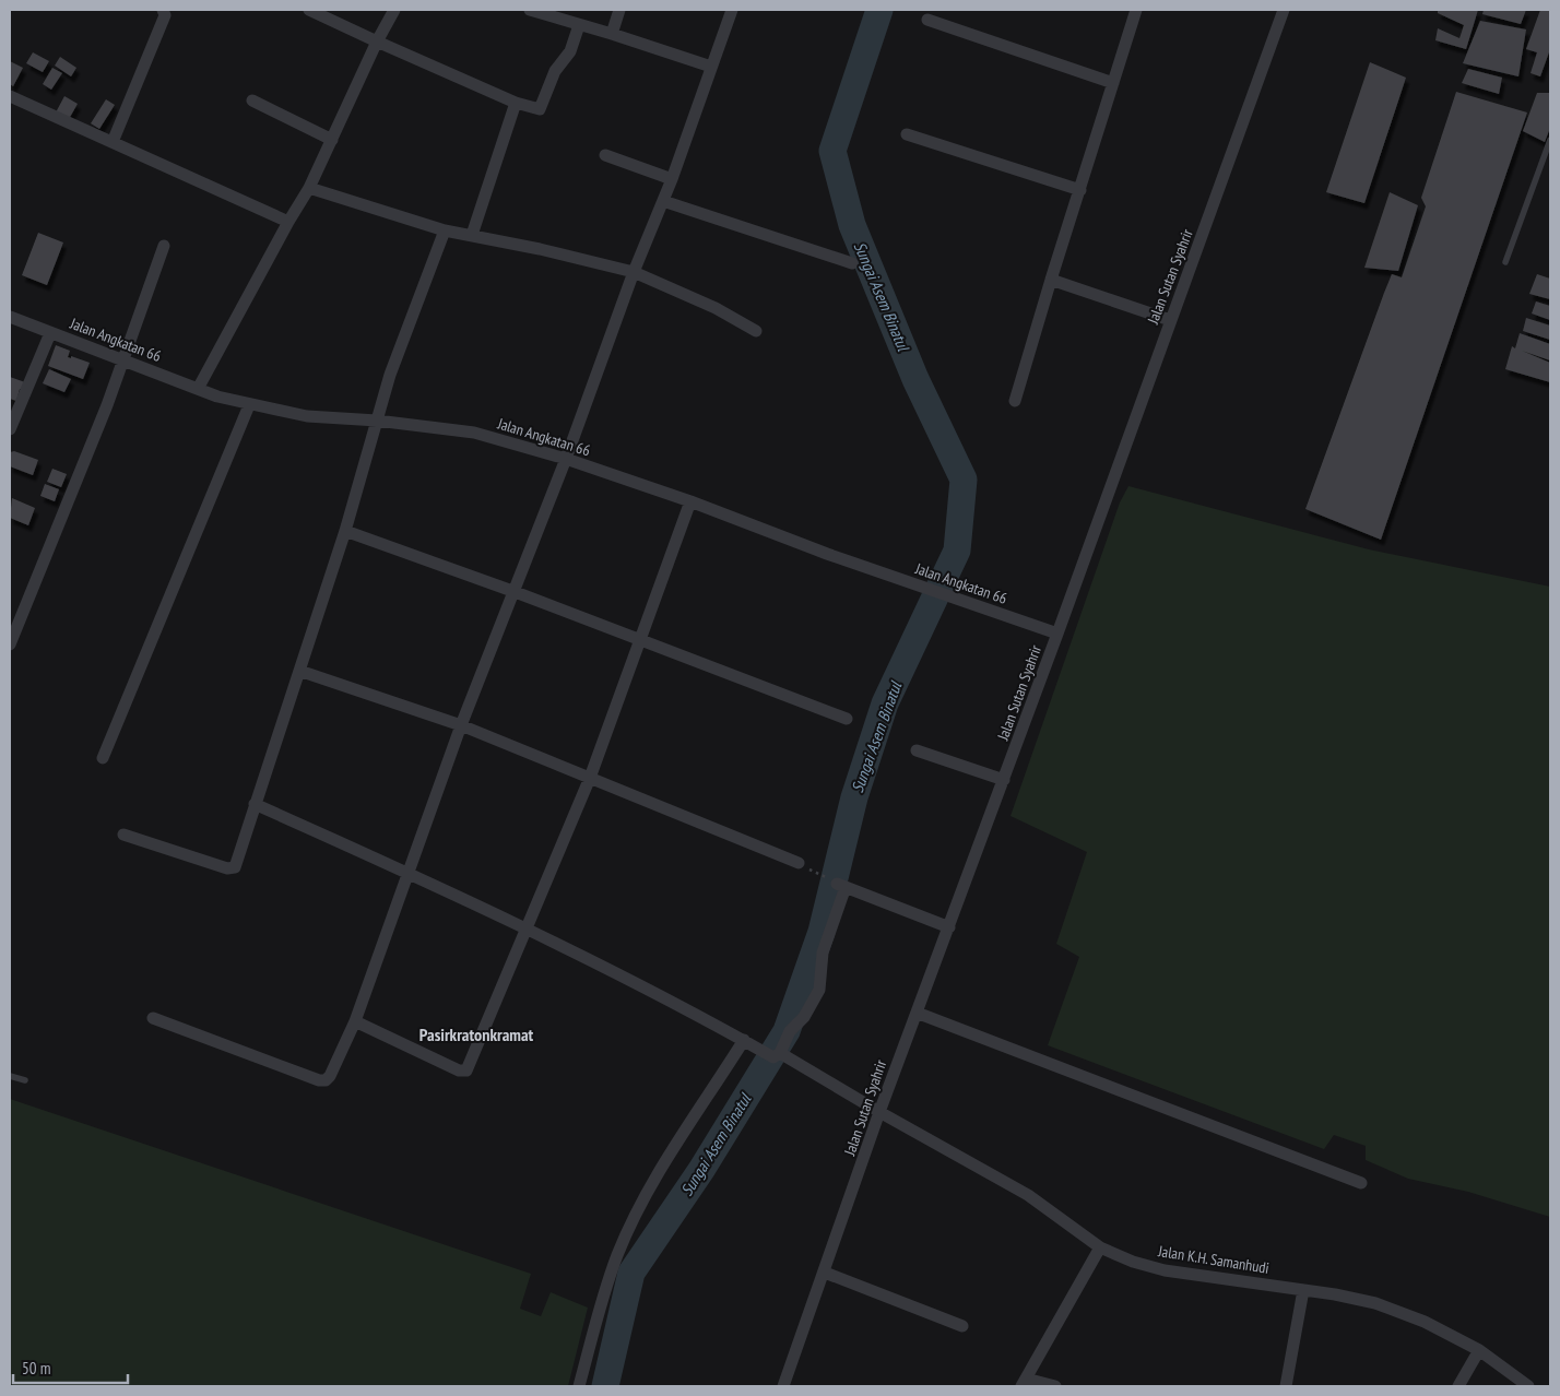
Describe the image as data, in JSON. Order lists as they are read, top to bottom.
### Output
{
  "streets": {
    "street": ["Jalan Sutan Syahrir", "Jalan Angkatan 66", "Jalan K.H. Samanhudi"]
  },
  "crossings": [
    ["Jalan Sutan Syahrir", "Jalan Angkatan 66"],
    ["Jalan Sutan Syahrir", "Jalan K.H. Samanhudi"]
  ],
  "districts": ["Pasirkratonkramat"],
  "water": ["Sungai Asem Binatul"],
  "scale_bar": "50 m"
}
